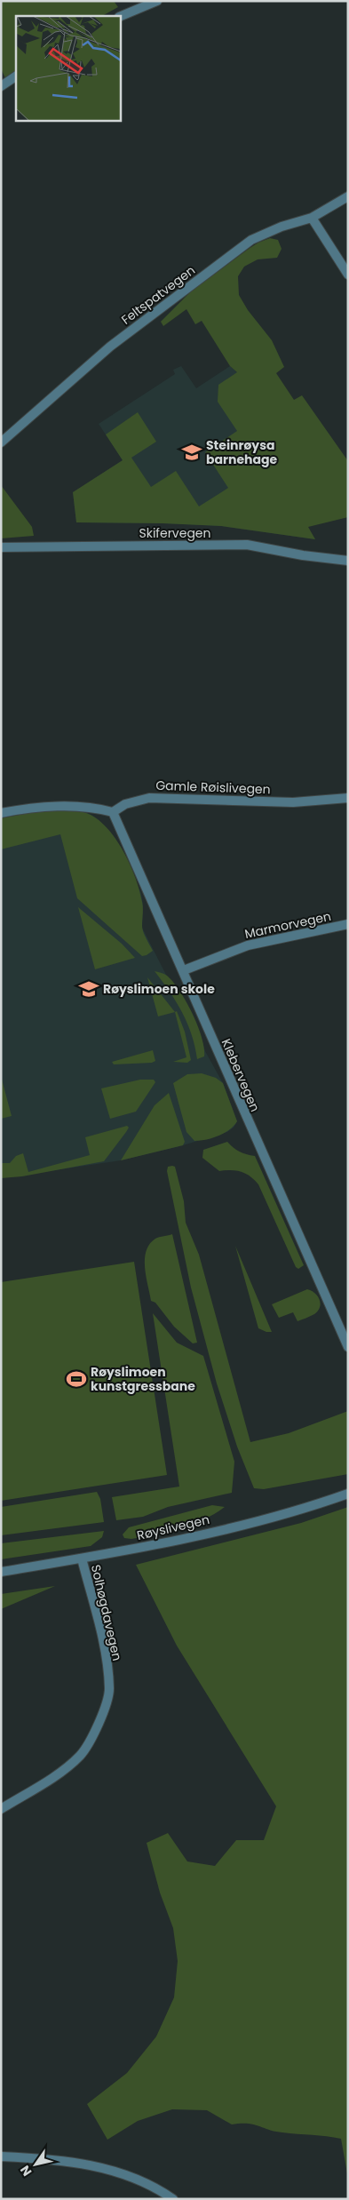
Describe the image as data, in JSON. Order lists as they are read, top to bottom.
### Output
{
  "streets": {
    "street": [
      "Feltspatvegen",
      "Skifervegen",
      "Gamle Røislivegen",
      "Marmorvegen",
      "Klebervegen",
      "Røyslivegen",
      "Solhøgdavegen"
    ]
  },
  "crossings": [
    ["Gamle Røislivegen", "Klebervegen"],
    ["Marmorvegen", "Klebervegen"],
    ["Røyslivegen", "Solhøgdavegen"]
  ],
  "places": {
    "school or university": ["Steinrøysa barnehage", "Røyslimoen skole"],
    "sports": ["Røyslimoen kunstgressbane"]
  },
  "north": "bottom left"
}
